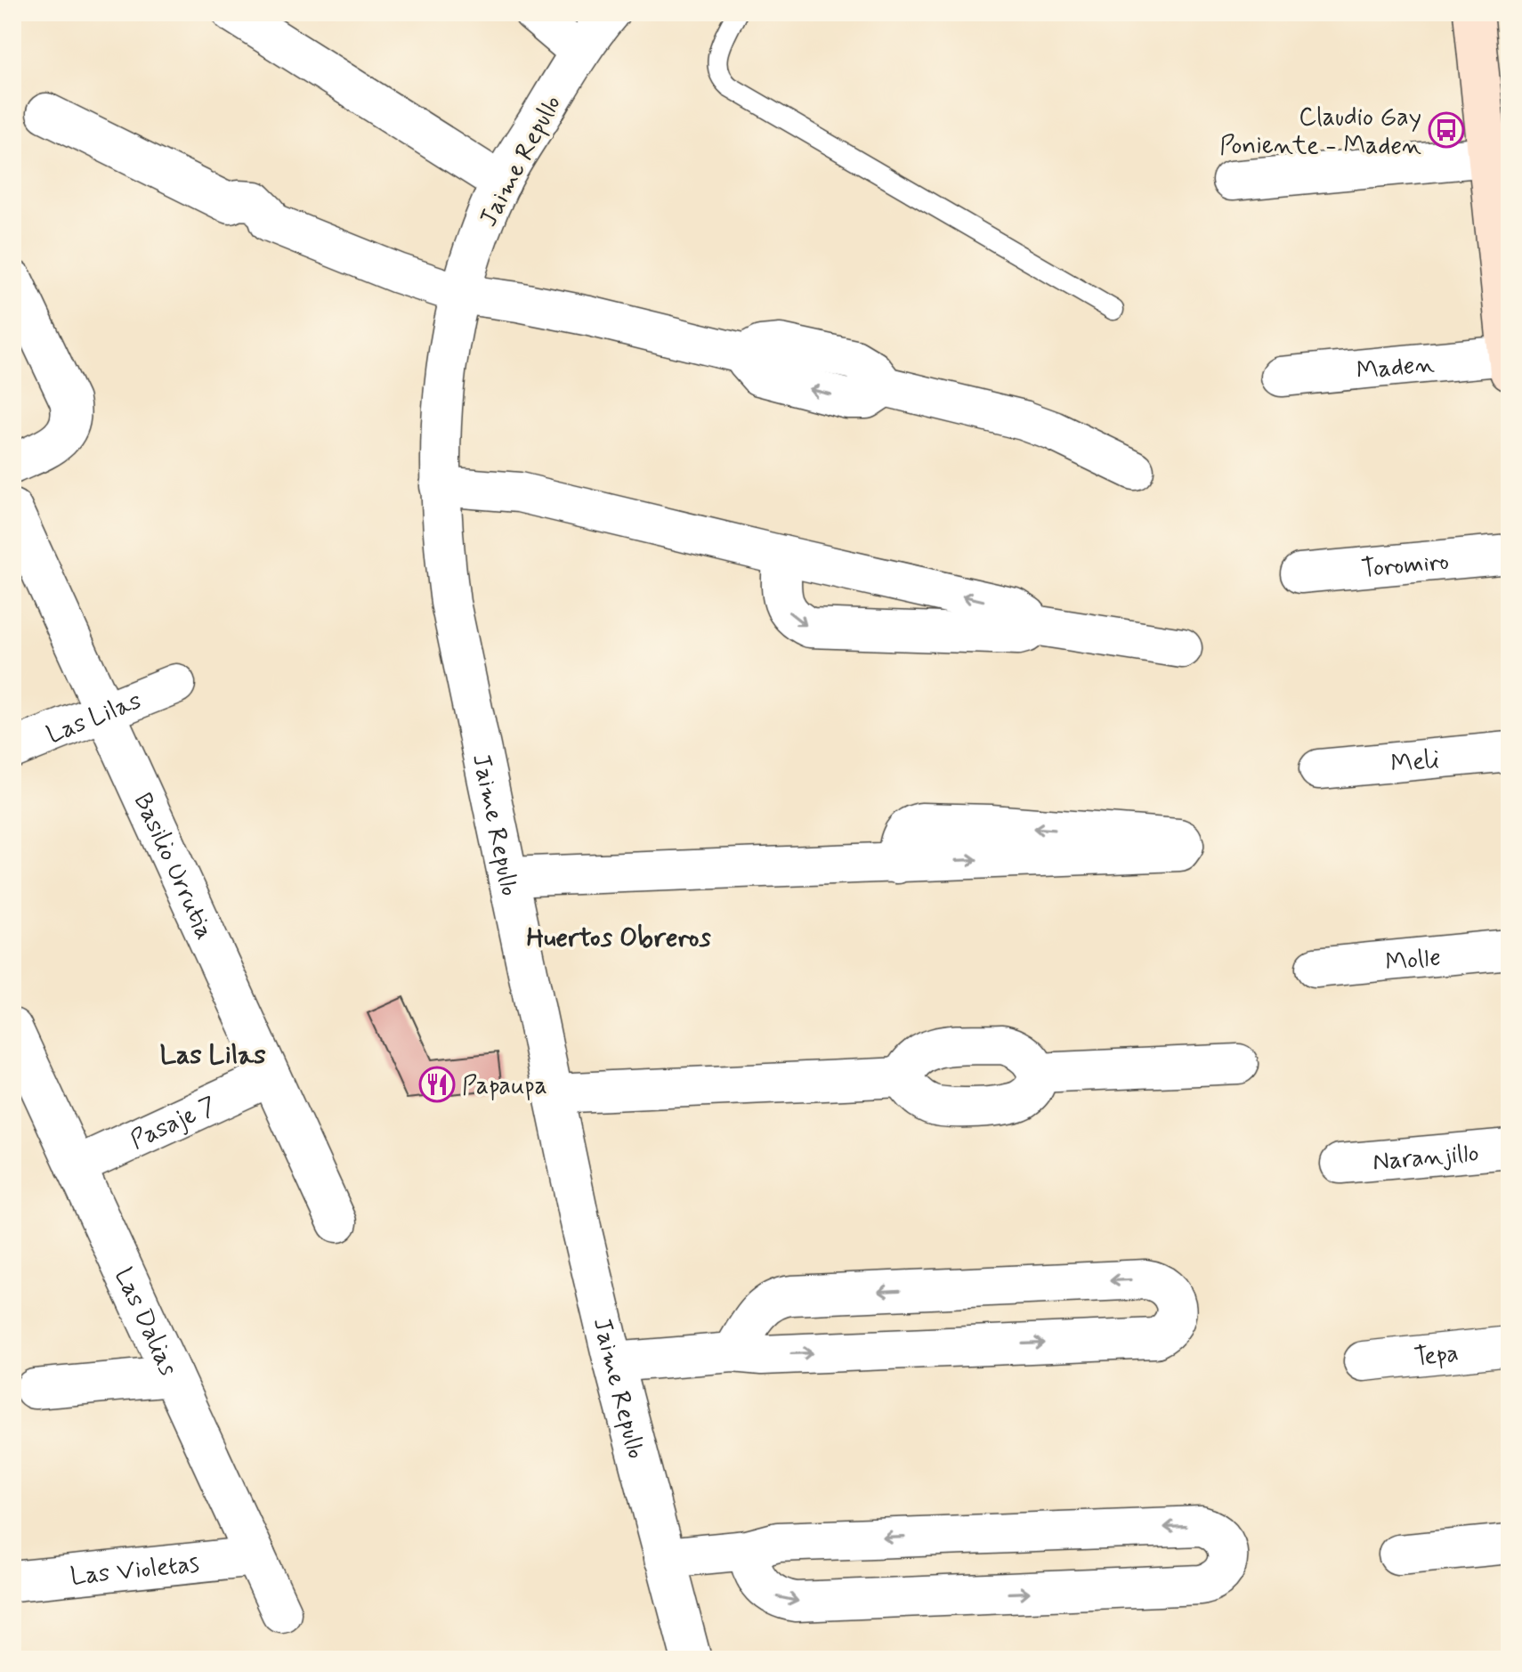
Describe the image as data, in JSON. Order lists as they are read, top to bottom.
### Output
{
  "streets": {
    "street": [
      "Jaime Repullo",
      "Maden",
      "Toromiro",
      "Las Lilas",
      "Meli",
      "Basilio Urrutia",
      "Molle",
      "Pasaje 7",
      "Naranjillo",
      "Las Dalias",
      "Tepa",
      "Las Violetas"
    ]
  },
  "crossings": [
    ["Las Lilas", "Basilio Urrutia"],
    ["Basilio Urrutia", "Pasaje 7"],
    ["Pasaje 7", "Las Dalias"],
    ["Las Dalias", "Las Violetas"]
  ],
  "districts": ["Huertos Obreros", "Las Lilas"],
  "places": {
    "bus stop": ["Claudio Gay Poniente - Maden"],
    "restaurant": ["Papaupa"]
  }
}
